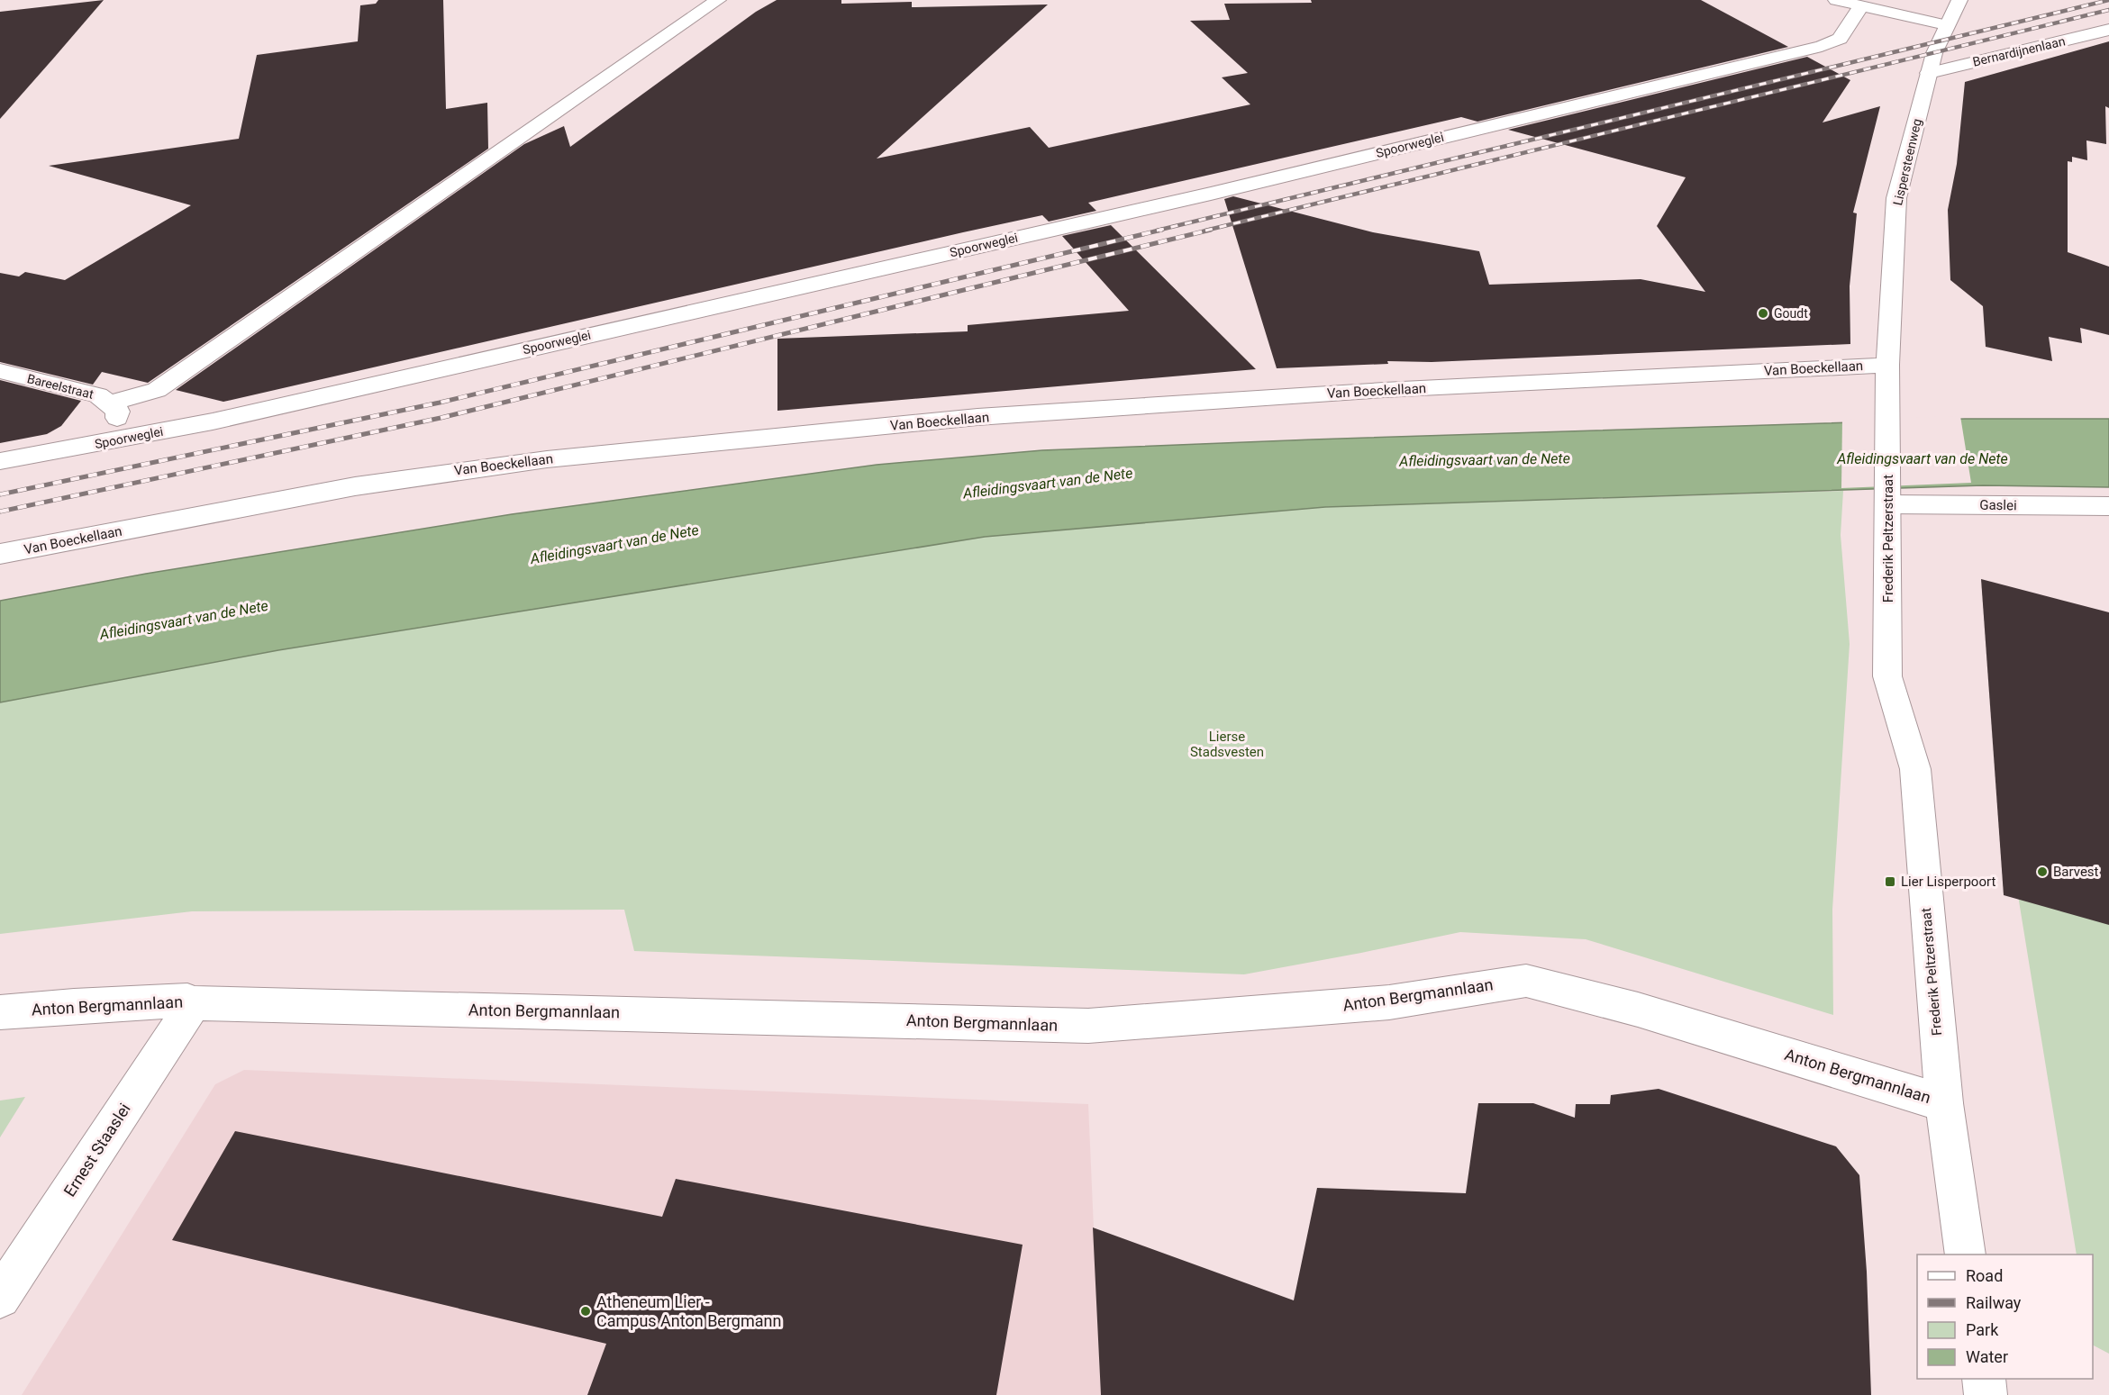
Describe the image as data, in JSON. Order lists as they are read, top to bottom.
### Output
{
  "streets": {
    "street": [
      "Bernardijnenlaan",
      "Spoorweglei",
      "Lispersteenweg",
      "Van Boeckellaan",
      "Bareelstraat",
      "Gaslei",
      "Frederik Peltzerstraat",
      "Anton Bergmannlaan",
      "Ernest Staaslei"
    ]
  },
  "crossings": [
    ["Bernardijnenlaan", "Lispersteenweg"],
    ["Spoorweglei", "Bareelstraat"],
    ["Lispersteenweg", "Van Boeckellaan"],
    ["Lispersteenweg", "Frederik Peltzerstraat"],
    ["Van Boeckellaan", "Frederik Peltzerstraat"],
    ["Gaslei", "Frederik Peltzerstraat"],
    ["Frederik Peltzerstraat", "Anton Bergmannlaan"],
    ["Anton Bergmannlaan", "Ernest Staaslei"]
  ],
  "water": ["Afleidingsvaart van de Nete"],
  "parks": ["Lierse Stadsvesten"],
  "places": {
    "other": ["Goudt", "Barvest", "Atheneum Lier - Campus Anton Bergmann"],
    "transit": ["Lier Lisperpoort"]
  },
  "legend": [
    "Road",
    "Railway",
    "Park",
    "Water"
  ]
}
